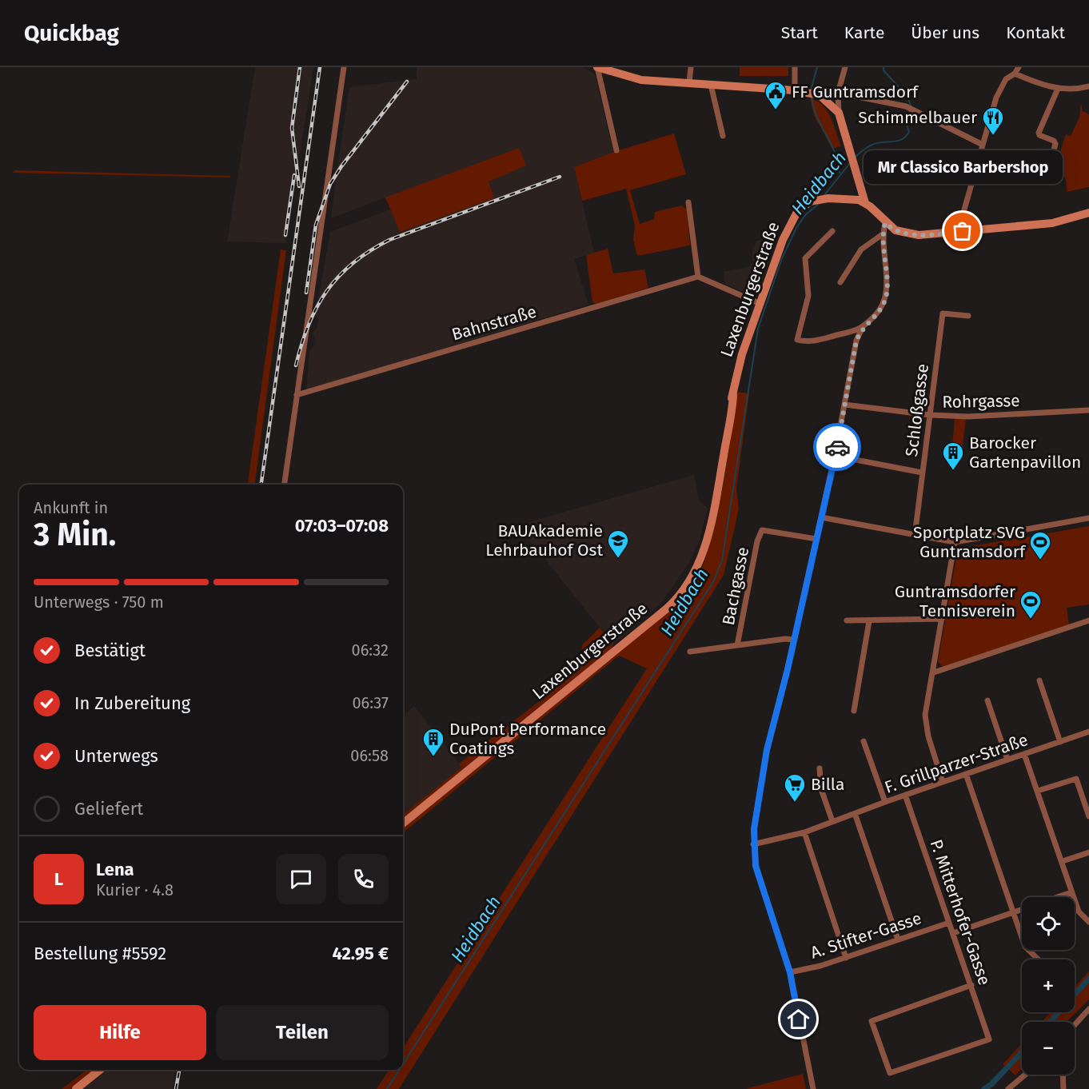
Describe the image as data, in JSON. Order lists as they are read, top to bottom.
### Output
{
  "streets": {
    "street": [
      "Laxenburgerstraße",
      "Bahnstraße",
      "Rohrgasse",
      "Schloßgasse",
      "Bachgasse",
      "F. Grillparzer-Straße",
      "P. Mitterhofer-Gasse",
      "A. Stifter-Gasse"
    ]
  },
  "crossings": [
    ["Rohrgasse", "Schloßgasse"],
    ["F. Grillparzer-Straße", "P. Mitterhofer-Gasse"],
    ["P. Mitterhofer-Gasse", "A. Stifter-Gasse"]
  ],
  "water": ["Heidbach"],
  "places": {
    "public building": ["FF Guntramsdorf"],
    "restaurant": ["Schimmelbauer"],
    "other": ["Mr Classico Barbershop"],
    "building": ["Barocker Gartenpavillon", "DuPont Performance Coatings"],
    "school or university": ["BAUAkademie Lehrbauhof Ost"],
    "sports": ["Sportplatz SVG Guntramsdorf", "Guntramsdorfer Tennisverein"],
    "supermarket": ["Billa"]
  },
  "page": {
    "header": "Quickbag",
    "nav": [
      "Start",
      "Karte",
      "Über uns",
      "Kontakt"
    ],
    "bubble": "Mr Classico Barbershop",
    "heading": ["3 Min.", "Ankunft in", "07:03–07:08"],
    "panel": [
      "Lena",
      "Kurier · 4.8",
      "Bestellung #5592",
      "42.95 €"
    ],
    "bar": "Unterwegs · 750 m",
    "list": [
      ["Bestätigt", "06:32"],
      ["In Zubereitung", "06:37"],
      ["Unterwegs", "06:58"],
      "Geliefert"
    ],
    "round": "L",
    "map_buttons": ["+", "−"],
    "buttons": ["Hilfe", "Teilen"]
  }
}
